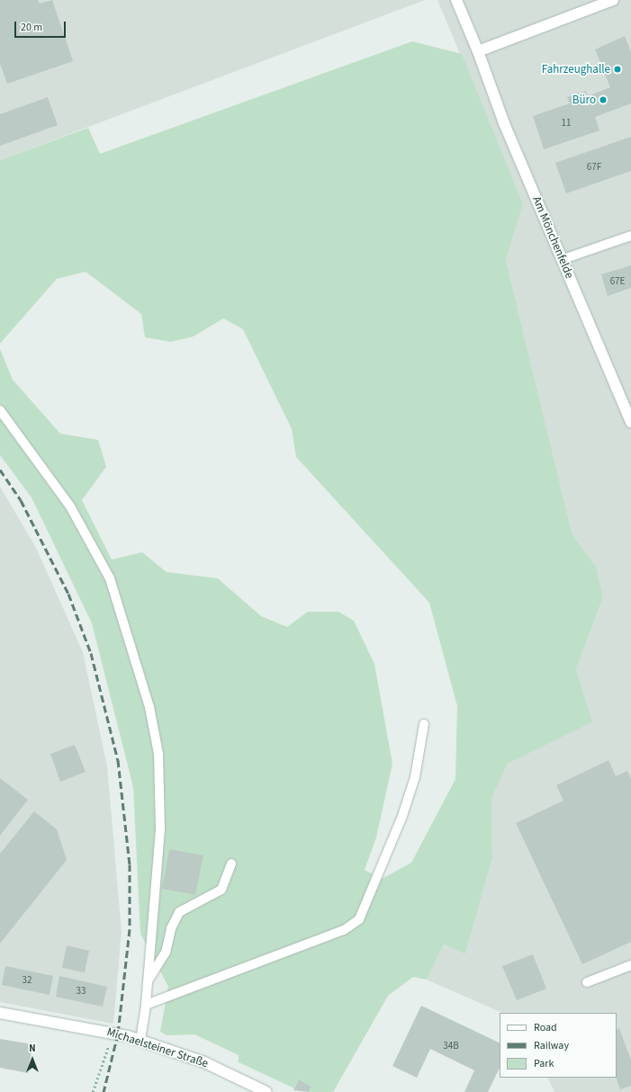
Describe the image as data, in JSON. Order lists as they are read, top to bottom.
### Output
{
  "streets": {
    "street": ["Am Mönchenfelde", "Michaelsteiner Straße"]
  },
  "places": ["Fahrzeughalle", "Büro"],
  "house_numbers": [
    "11",
    "67F",
    "67E",
    "32",
    "33",
    "34B"
  ],
  "legend": ["Road", "Railway", "Park"],
  "scale_bar": "20 m",
  "north": "top"
}
